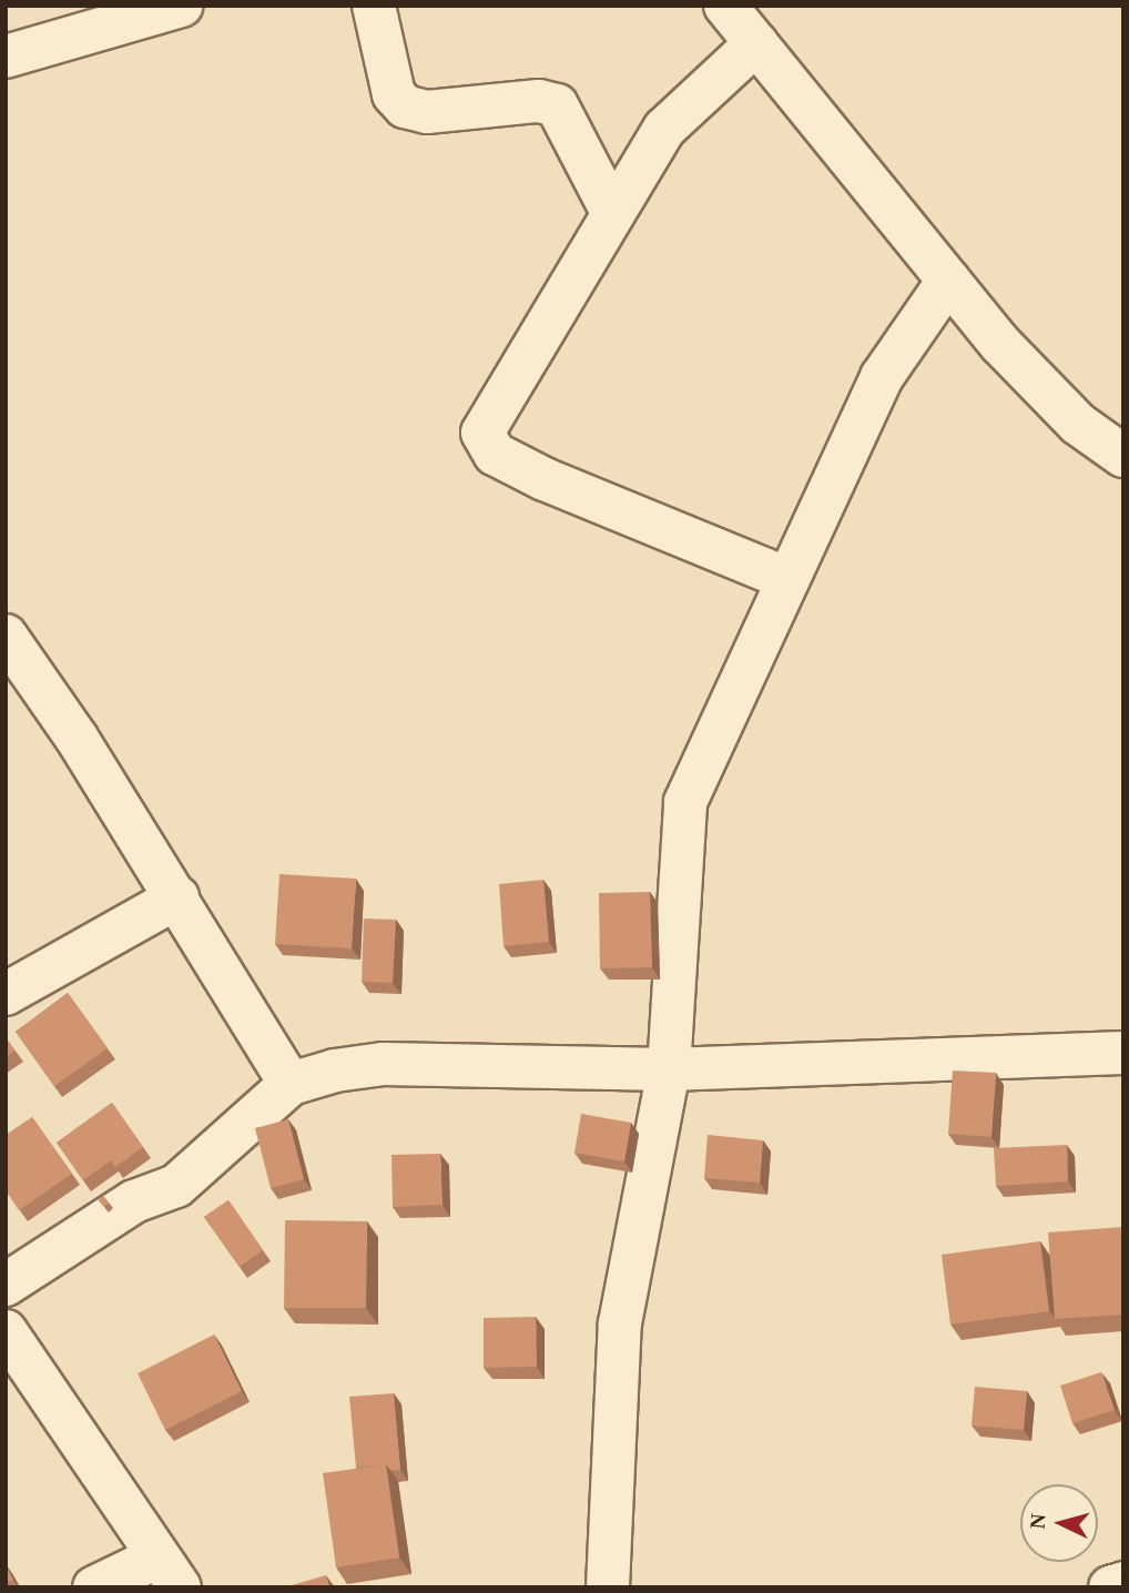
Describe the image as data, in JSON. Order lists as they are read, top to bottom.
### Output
{
  "north": "left"
}
